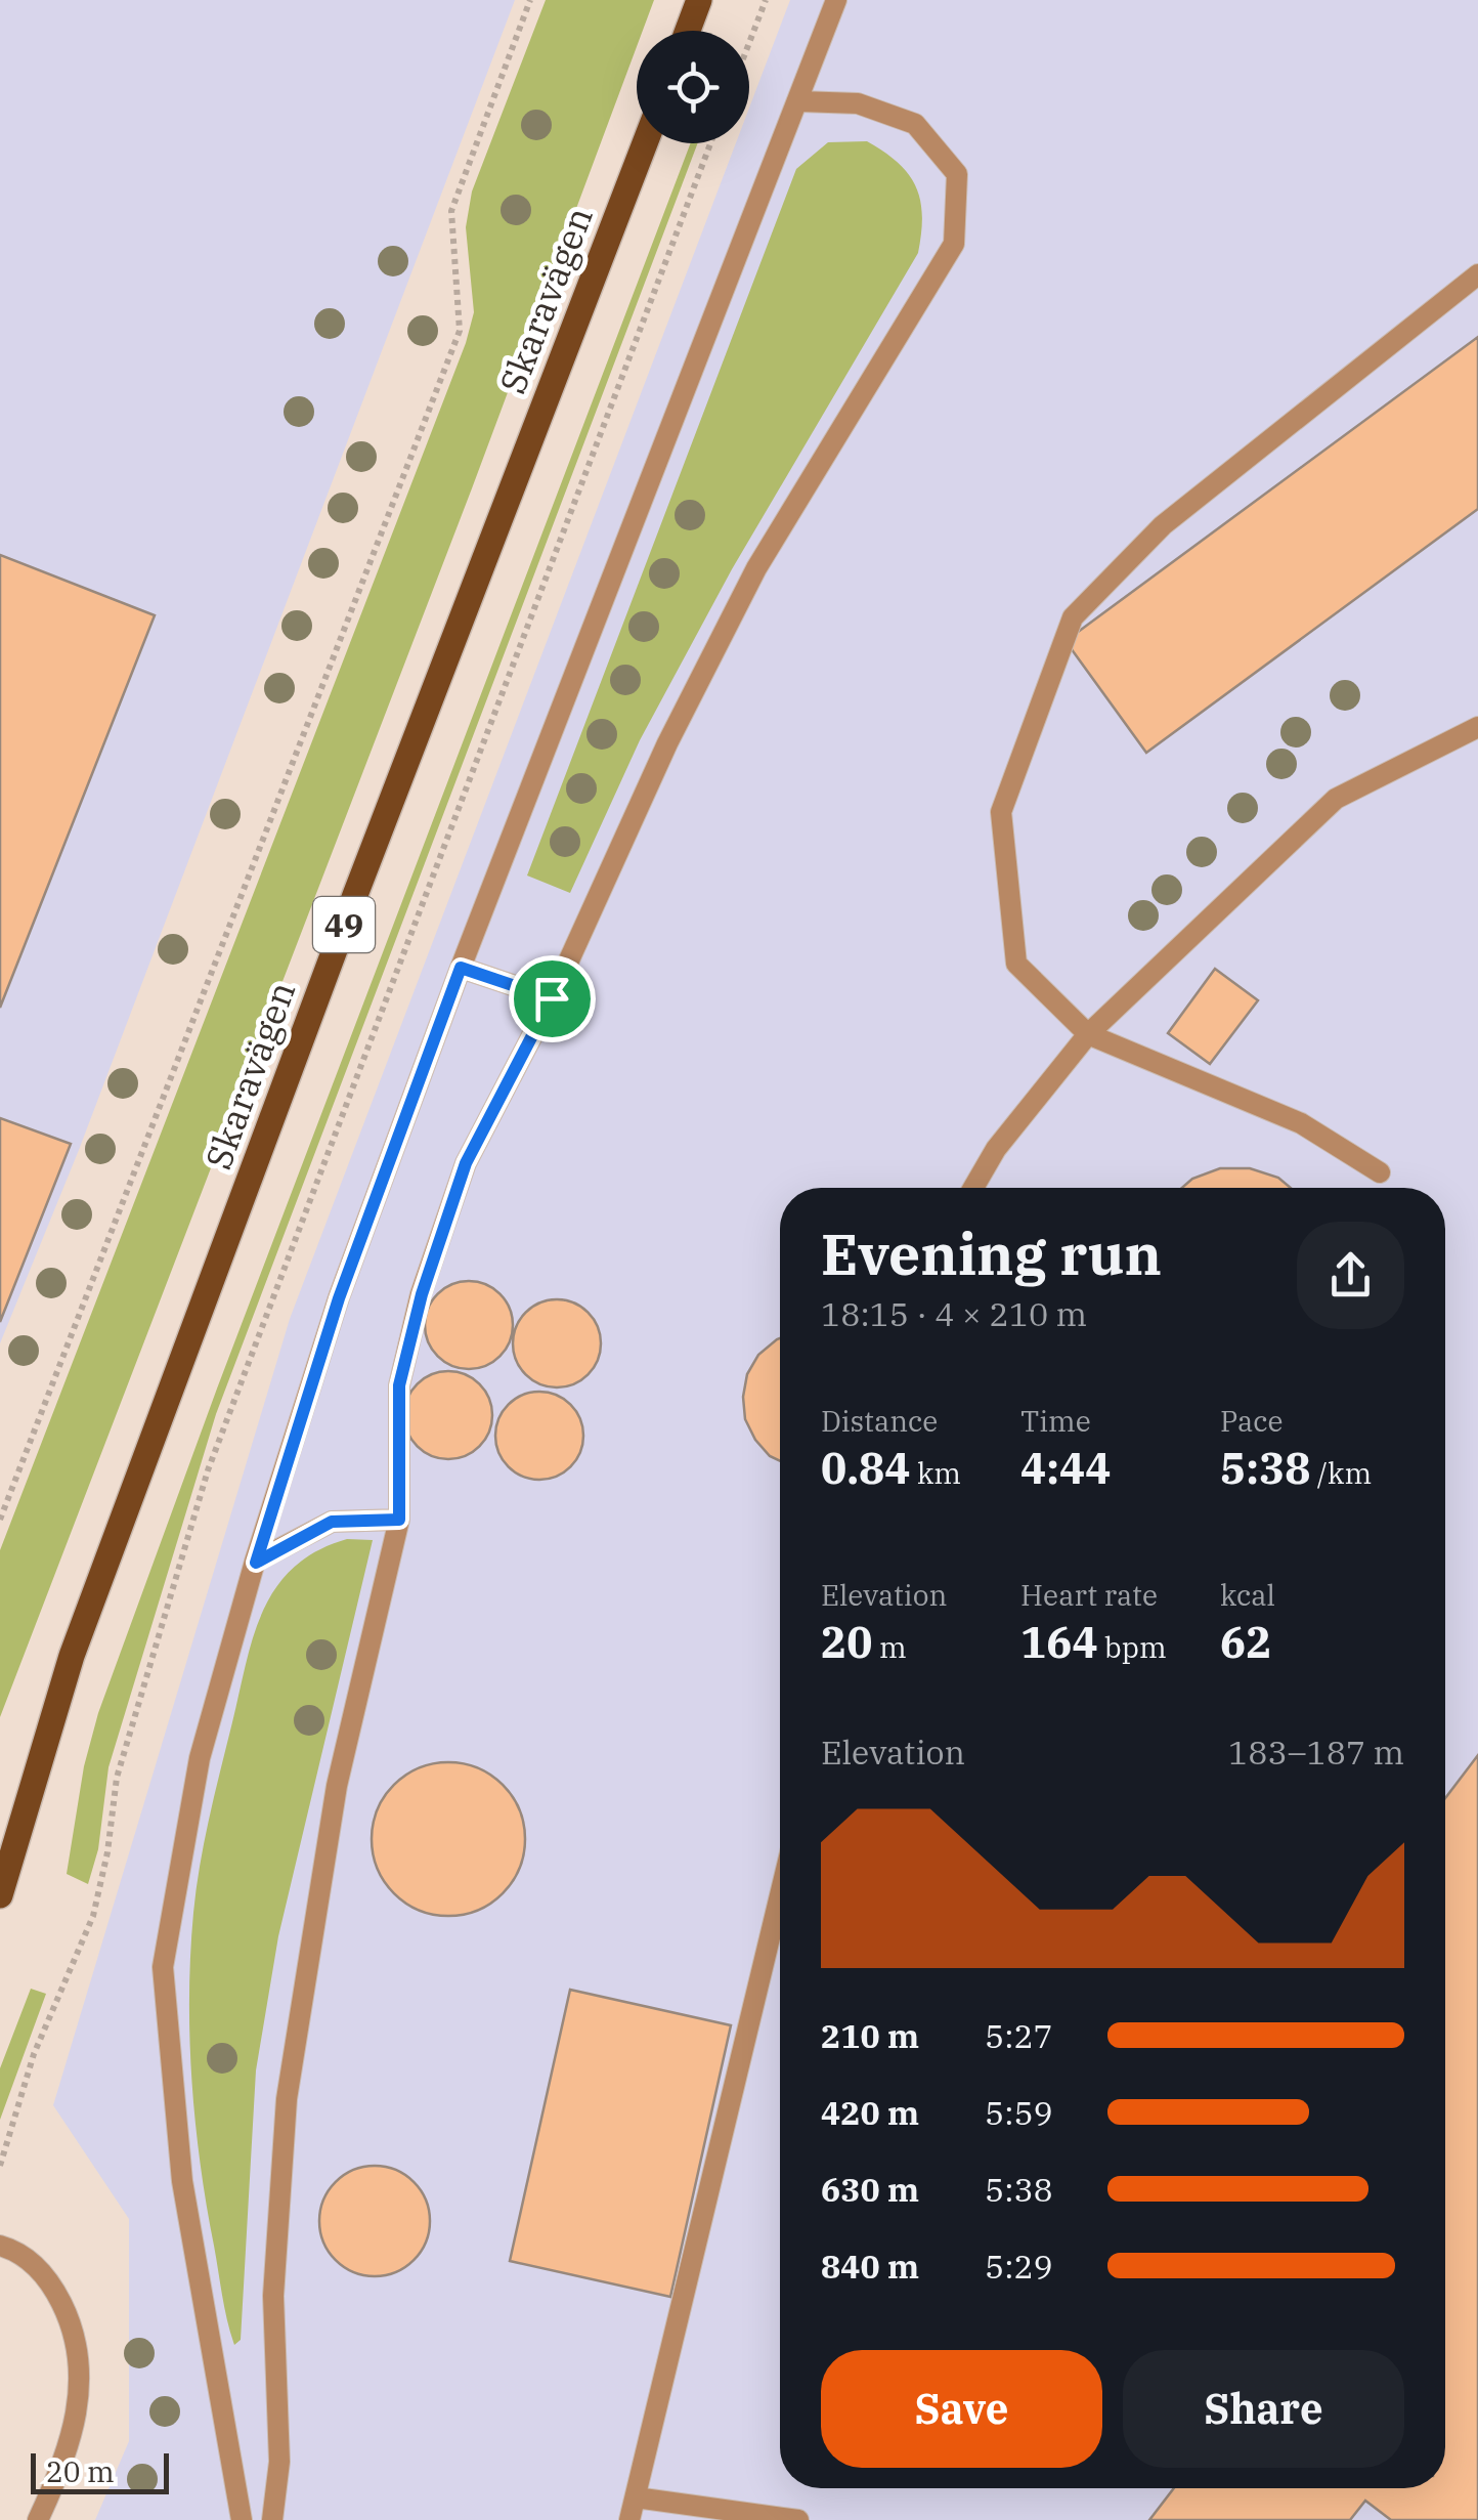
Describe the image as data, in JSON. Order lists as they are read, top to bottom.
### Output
{
  "streets": {
    "main road": ["Skaravägen", "49"]
  },
  "scale_bar": "20 m",
  "page": {
    "heading": ["Evening run", "18:15 · 4 × 210 m"],
    "stats": [
      ["Distance", "0.84 km"],
      ["Time", "4:44"],
      ["Pace", "5:38 /km"],
      ["Elevation", "20 m"],
      ["Heart rate", "164 bpm"],
      ["kcal", "62"]
    ],
    "chart": ["Elevation", "183–187 m"],
    "list": [
      {
        "name": "210 m",
        "note": "5:27"
      },
      {
        "name": "420 m",
        "note": "5:59"
      },
      {
        "name": "630 m",
        "note": "5:38"
      },
      {
        "name": "840 m",
        "note": "5:29"
      }
    ],
    "buttons": ["Save", "Share"],
    "scale": "20 m"
  }
}
